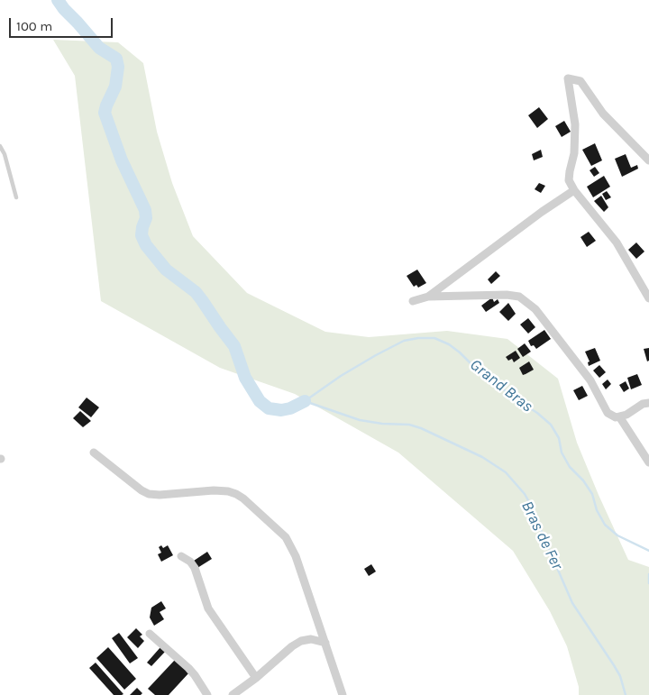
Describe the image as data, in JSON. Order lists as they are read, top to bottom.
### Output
{
  "water": ["Grand Bras", "Bras de Fer"],
  "scale_bar": "100 m"
}
